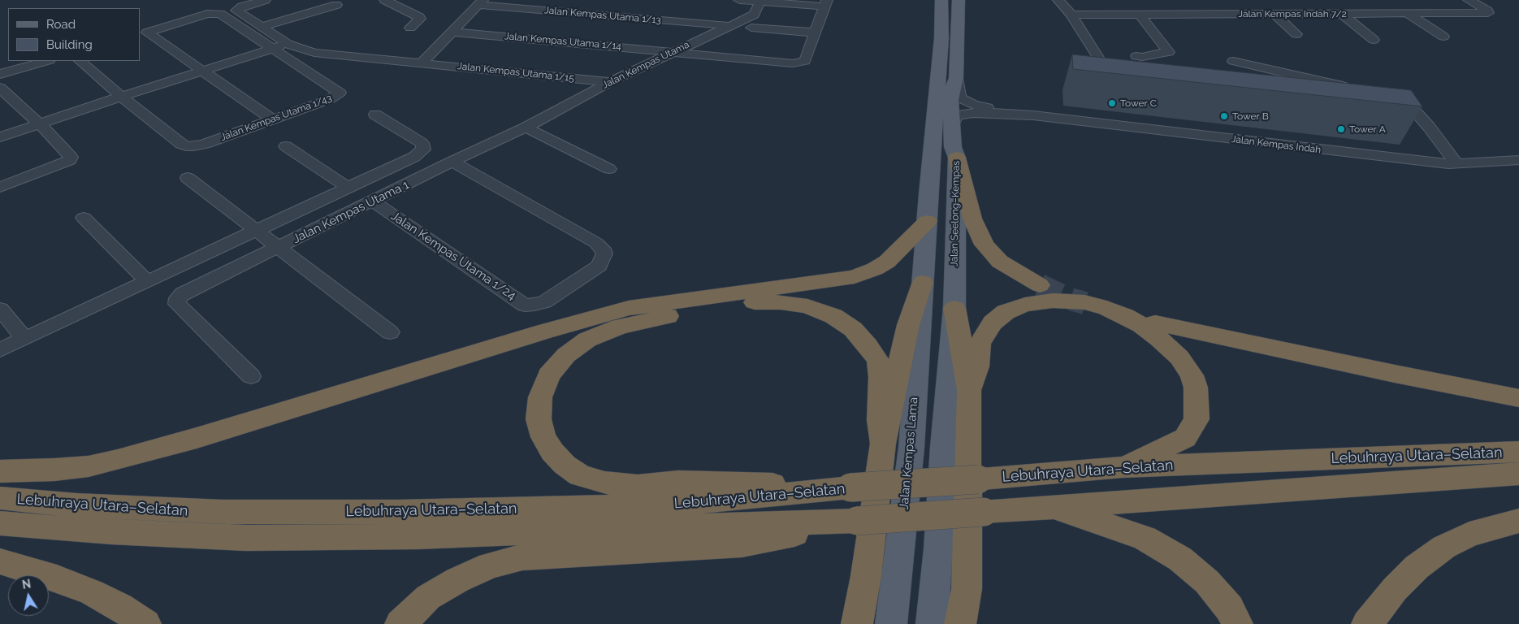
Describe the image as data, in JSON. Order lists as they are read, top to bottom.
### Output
{
  "streets": {
    "highway": ["Lebuhraya Utara–Selatan"],
    "main road": ["Jalan Seelong–Kempas", "Jalan Kempas Lama"],
    "street": [
      "Jalan Kempas Indah 7/2",
      "Jalan Kempas Utama 1/13",
      "Jalan Kempas Utama 1/14",
      "Jalan Kempas Utama",
      "Jalan Kempas Utama 1/15",
      "Jalan Kempas Utama 1/43",
      "Jalan Kempas Indah",
      "Jalan Kempas Utama 1",
      "Jalan Kempas Utama 1/24"
    ]
  },
  "crossings": [
    ["Jalan Kempas Utama 1/13", "Jalan Kempas Utama"],
    ["Jalan Kempas Utama 1/14", "Jalan Kempas Utama"],
    ["Jalan Kempas Utama", "Jalan Kempas Utama 1/15"],
    ["Jalan Kempas Utama", "Jalan Kempas Utama 1"],
    ["Jalan Kempas Utama 1", "Jalan Kempas Utama 1/24"],
    ["Jalan Seelong–Kempas", "Jalan Kempas Lama"]
  ],
  "places": ["Tower C", "Tower B", "Tower A"],
  "legend": ["Road", "Building"],
  "north": "top"
}
